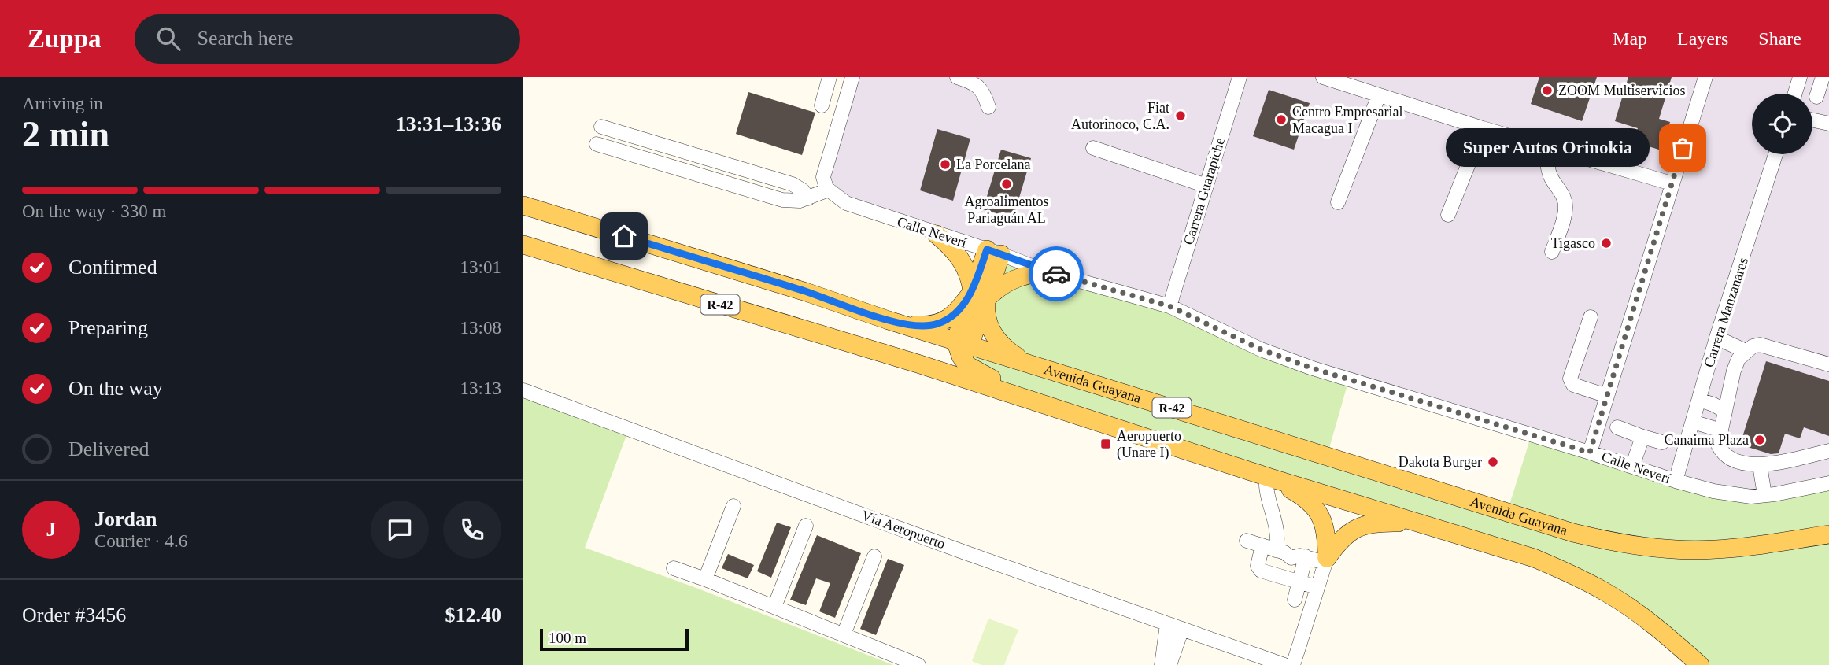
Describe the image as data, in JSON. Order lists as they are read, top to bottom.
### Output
{
  "streets": {
    "main road": ["R-42", "Avenida Guayana"],
    "street": [
      "Carrera Guarapiche",
      "Calle Neverí",
      "Carrera Manzanares",
      "Vía Aeropuerto"
    ]
  },
  "crossings": [
    ["Carrera Guarapiche", "Calle Neverí"],
    ["Calle Neverí", "Carrera Manzanares"]
  ],
  "places": {
    "other": [
      "ZOOM Multiservicios",
      "Fiat Autorinoco, C.A.",
      "Centro Empresarial Macagua I",
      "Super Autos Orinokia",
      "La Porcelana",
      "Agroalimentos Pariaguán AL",
      "Tigasco",
      "Canaima Plaza",
      "Dakota Burger"
    ],
    "transit": ["Aeropuerto (Unare I)"]
  },
  "scale_bar": "100 m",
  "page": {
    "header": "Zuppa",
    "search": "Search here",
    "nav": ["Map", "Layers", "Share"],
    "heading": ["2 min", "Arriving in", "13:31–13:36"],
    "panel": [
      "Jordan",
      "Courier · 4.6",
      "Order #3456",
      "$12.40"
    ],
    "bubble": "Super Autos Orinokia",
    "bar": "On the way · 330 m",
    "list": [
      ["Confirmed", "13:01"],
      ["Preparing", "13:08"],
      ["On the way", "13:13"],
      "Delivered"
    ],
    "round": "J",
    "scale": "100 m"
  }
}
